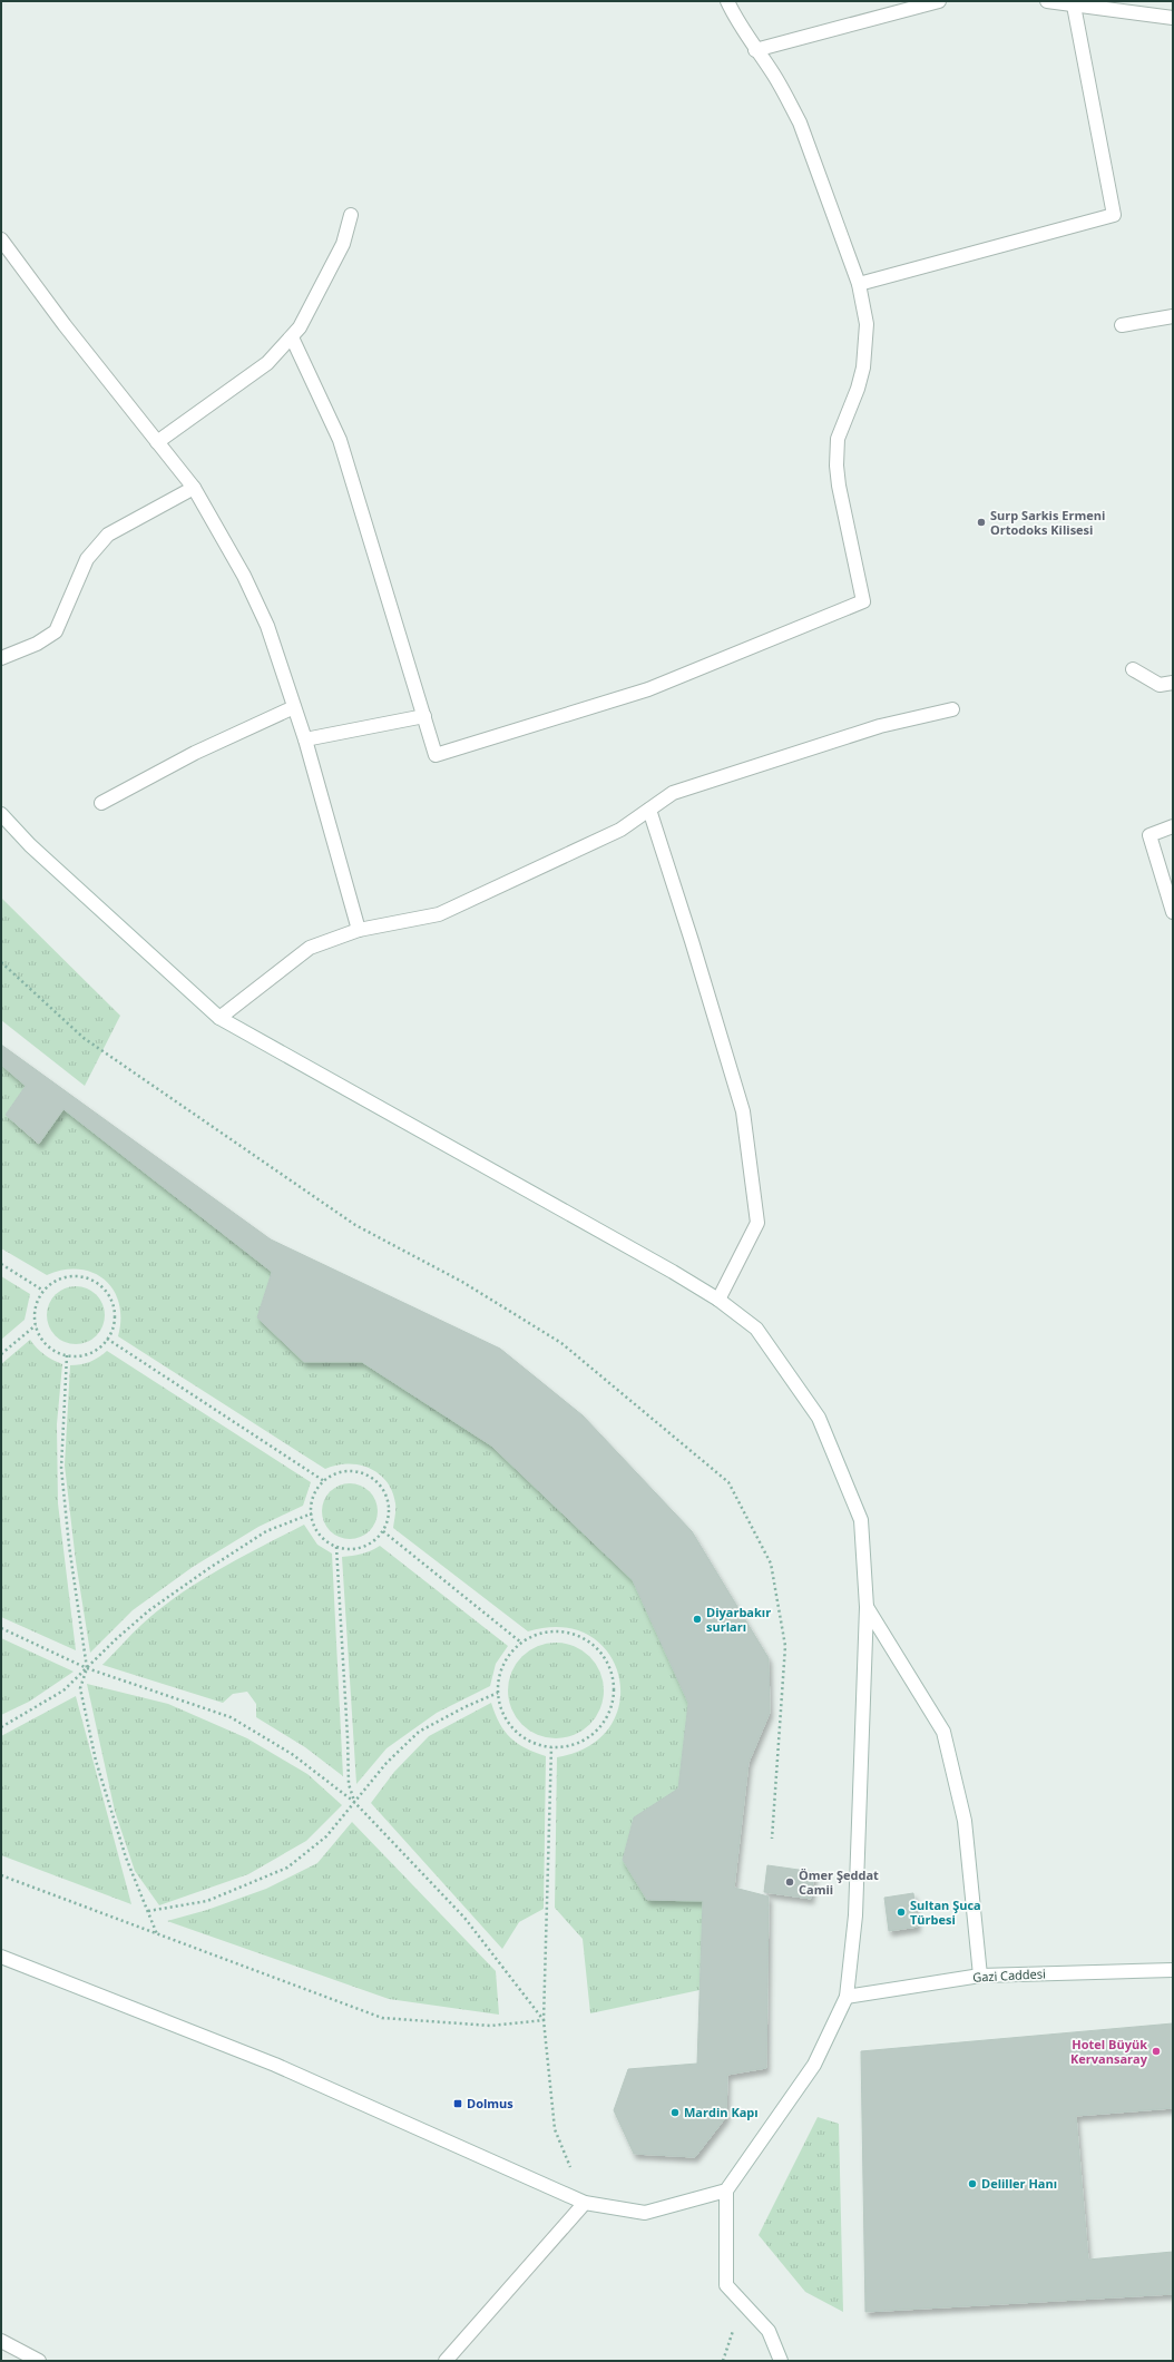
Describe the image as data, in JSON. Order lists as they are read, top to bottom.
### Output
{
  "streets": {
    "street": ["Gazi Caddesi"]
  },
  "places": {
    "other": [
      "Surp Sarkis Ermeni Ortodoks Kilisesi",
      "Diyarbakır surları",
      "Ömer Şeddat Camii",
      "Sultan Şuca Türbesi",
      "Hotel Büyük Kervansaray",
      "Mardin Kapı",
      "Deliller Hanı"
    ],
    "transit": ["Dolmus"]
  }
}
